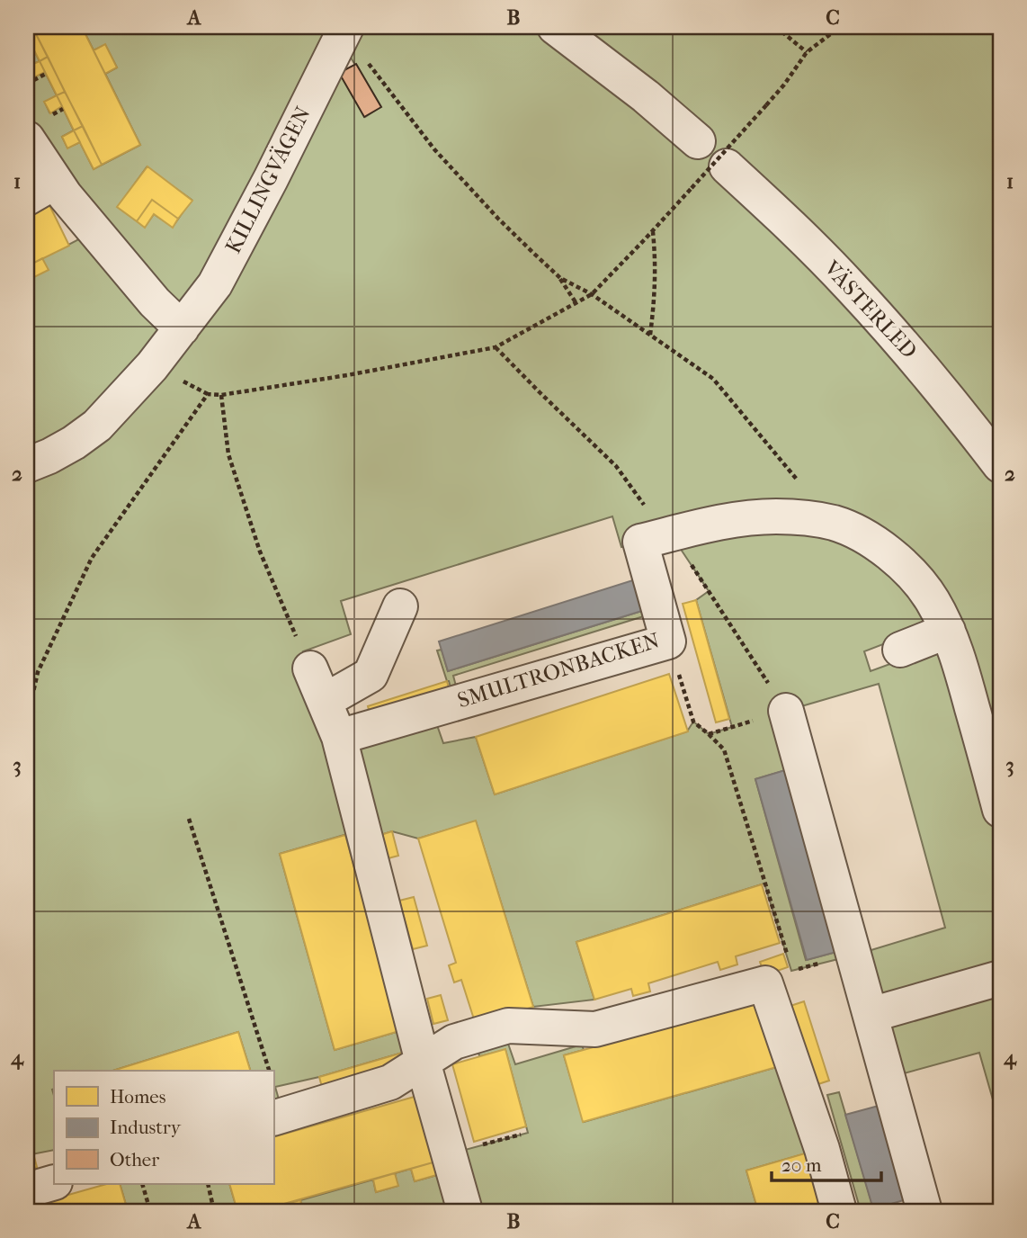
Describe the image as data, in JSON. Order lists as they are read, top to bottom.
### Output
{
  "streets": {
    "street": ["KILLINGVÄGEN", "VÄSTERLED", "SMULTRONBACKEN"]
  },
  "legend": ["Homes", "Industry", "Other"],
  "scale_bar": "20 m",
  "grid": {
    "columns": ["A", "B", "C"],
    "rows": [
      "1",
      "2",
      "3",
      "4"
    ]
  }
}
